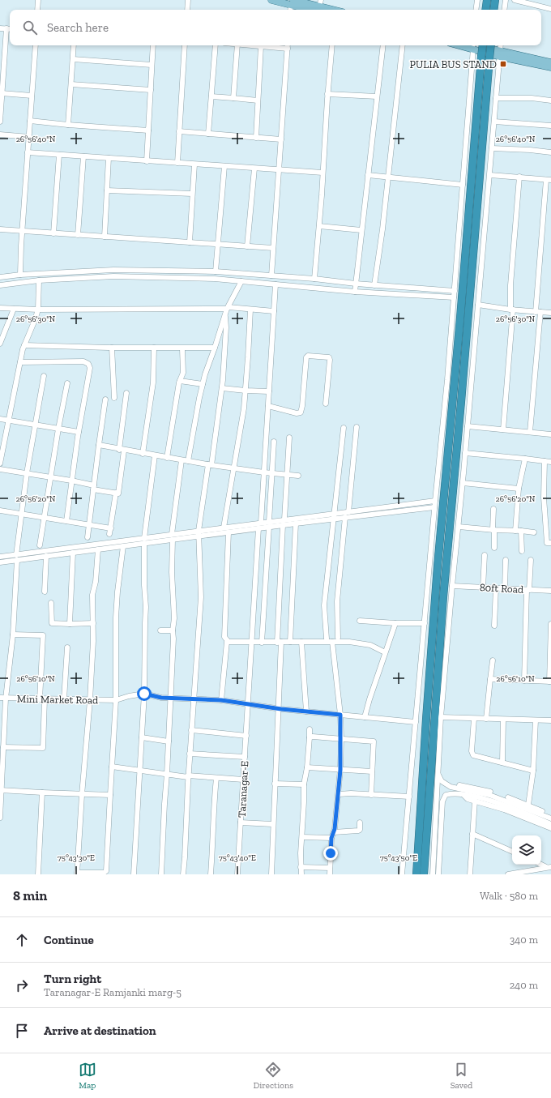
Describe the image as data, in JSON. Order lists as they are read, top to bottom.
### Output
{
  "streets": {
    "street": ["80ft Road", "Mini Market Road", "Taranagar-E"]
  },
  "places": {
    "transit": ["PULIA BUS STAND"]
  },
  "page": {
    "search": "Search here",
    "heading": ["8 min", "Walk · 580 m"],
    "list": [
      ["Continue", "340 m"],
      ["Turn right", "Taranagar-E Ramjanki marg-5", "240 m"],
      "Arrive at destination"
    ],
    "nav": ["Map", "Directions", "Saved"]
  },
  "coordinates": [
    "26°56'40\"N",
    "26°56'30\"N",
    "26°56'20\"N",
    "26°56'10\"N",
    "75°43'30\"E",
    "75°43'40\"E",
    "75°43'50\"E"
  ]
}
